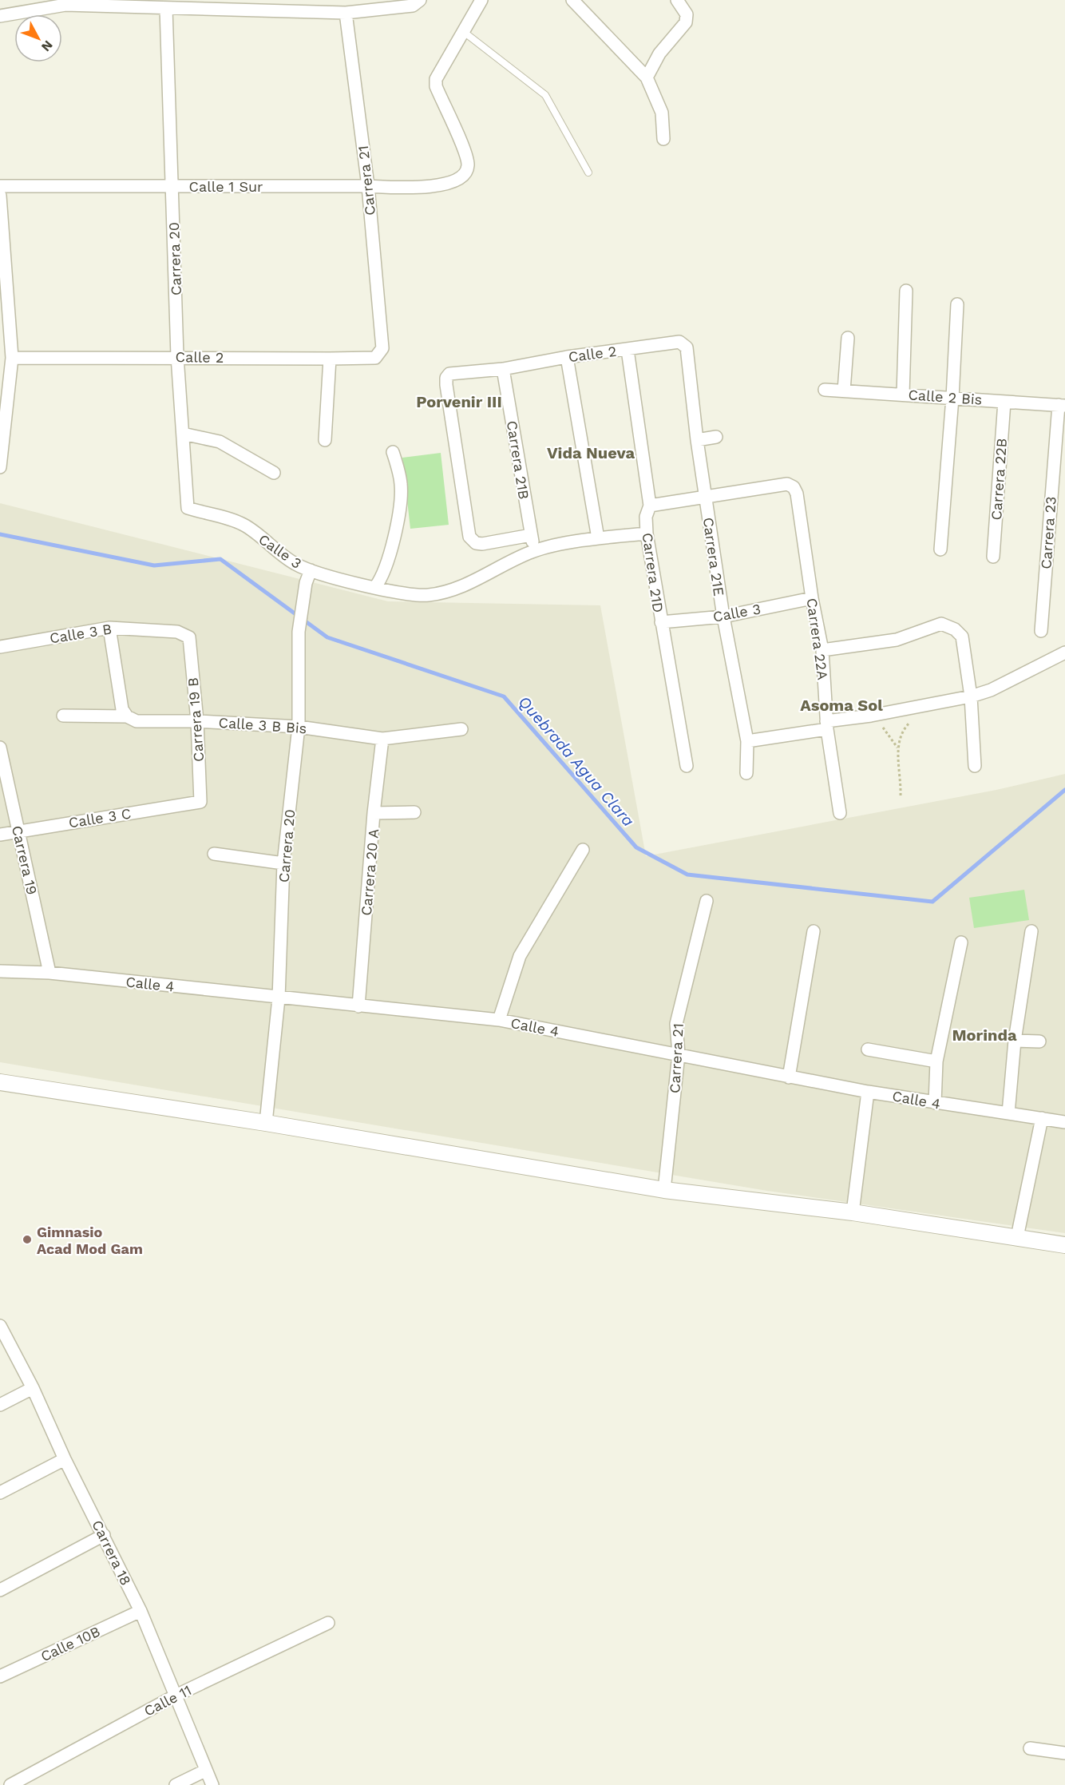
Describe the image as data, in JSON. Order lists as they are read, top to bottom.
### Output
{
  "streets": {
    "street": [
      "Carrera 21",
      "Calle 1 Sur",
      "Carrera 20",
      "Calle 2",
      "Calle 2 Bis",
      "Carrera 21B",
      "Carrera 22B",
      "Carrera 23",
      "Calle 3",
      "Carrera 21E",
      "Carrera 21D",
      "Calle 3 B",
      "Carrera 22A",
      "Carrera 19 B",
      "Calle 3 B Bis",
      "Calle 3 C",
      "Carrera 19",
      "Carrera 20 A",
      "Calle 4",
      "Carrera 18",
      "Calle 10B",
      "Calle 11"
    ]
  },
  "crossings": [
    ["Carrera 21", "Calle 1 Sur"],
    ["Carrera 21", "Calle 2"],
    ["Carrera 21", "Calle 4"],
    ["Calle 1 Sur", "Carrera 20"],
    ["Carrera 20", "Calle 2"],
    ["Carrera 20", "Calle 3"],
    ["Carrera 20", "Calle 3 B Bis"],
    ["Carrera 20", "Calle 4"],
    ["Calle 2", "Carrera 21B"],
    ["Calle 2", "Carrera 21E"],
    ["Calle 2", "Carrera 21D"],
    ["Calle 2 Bis", "Carrera 22B"],
    ["Calle 2 Bis", "Carrera 23"],
    ["Carrera 21B", "Calle 3"],
    ["Calle 3", "Carrera 21E"],
    ["Calle 3", "Carrera 21D"],
    ["Calle 3", "Carrera 22A"],
    ["Carrera 21E", "Carrera 22A"],
    ["Calle 3 B", "Carrera 19 B"],
    ["Carrera 19 B", "Calle 3 B Bis"],
    ["Carrera 19 B", "Calle 3 C"],
    ["Calle 3 B Bis", "Carrera 20 A"],
    ["Calle 3 C", "Carrera 19"],
    ["Carrera 19", "Calle 4"],
    ["Carrera 20 A", "Calle 4"],
    ["Carrera 18", "Calle 10B"],
    ["Carrera 18", "Calle 11"]
  ],
  "districts": [
    "Porvenir III",
    "Vida Nueva",
    "Asoma Sol",
    "Morinda"
  ],
  "water": ["Quebrada Agua Clara"],
  "places": ["Gimnasio Acad Mod Gam"],
  "north": "bottom right"
}
